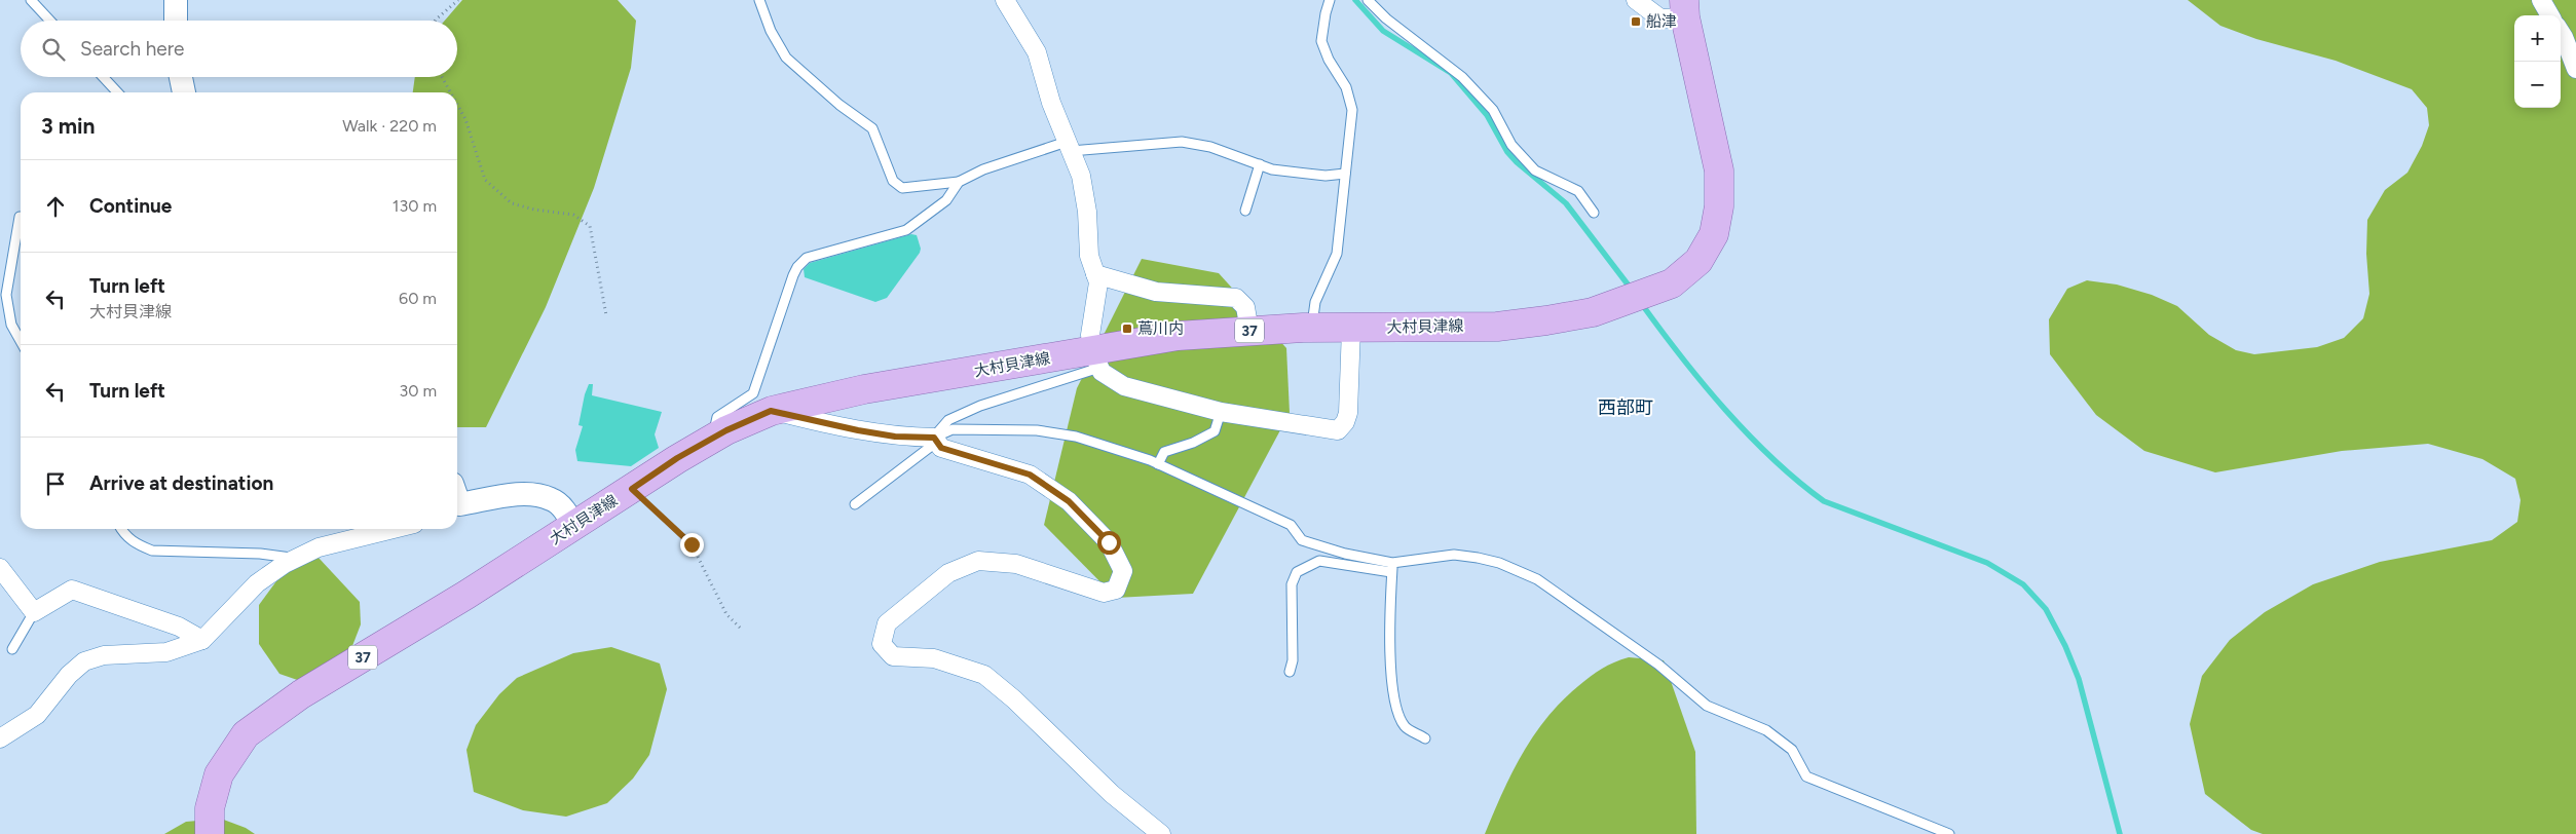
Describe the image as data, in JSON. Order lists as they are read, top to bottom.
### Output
{
  "streets": {
    "main road": ["大村貝津線", "37"]
  },
  "districts": ["西部町"],
  "places": {
    "transit": ["船津", "蔦川内"]
  },
  "page": {
    "map_buttons": ["+", "−"],
    "search": "Search here",
    "heading": ["3 min", "Walk · 220 m"],
    "list": [
      ["Continue", "130 m"],
      ["Turn left", "大村貝津線", "60 m"],
      ["Turn left", "30 m"],
      "Arrive at destination"
    ]
  }
}
